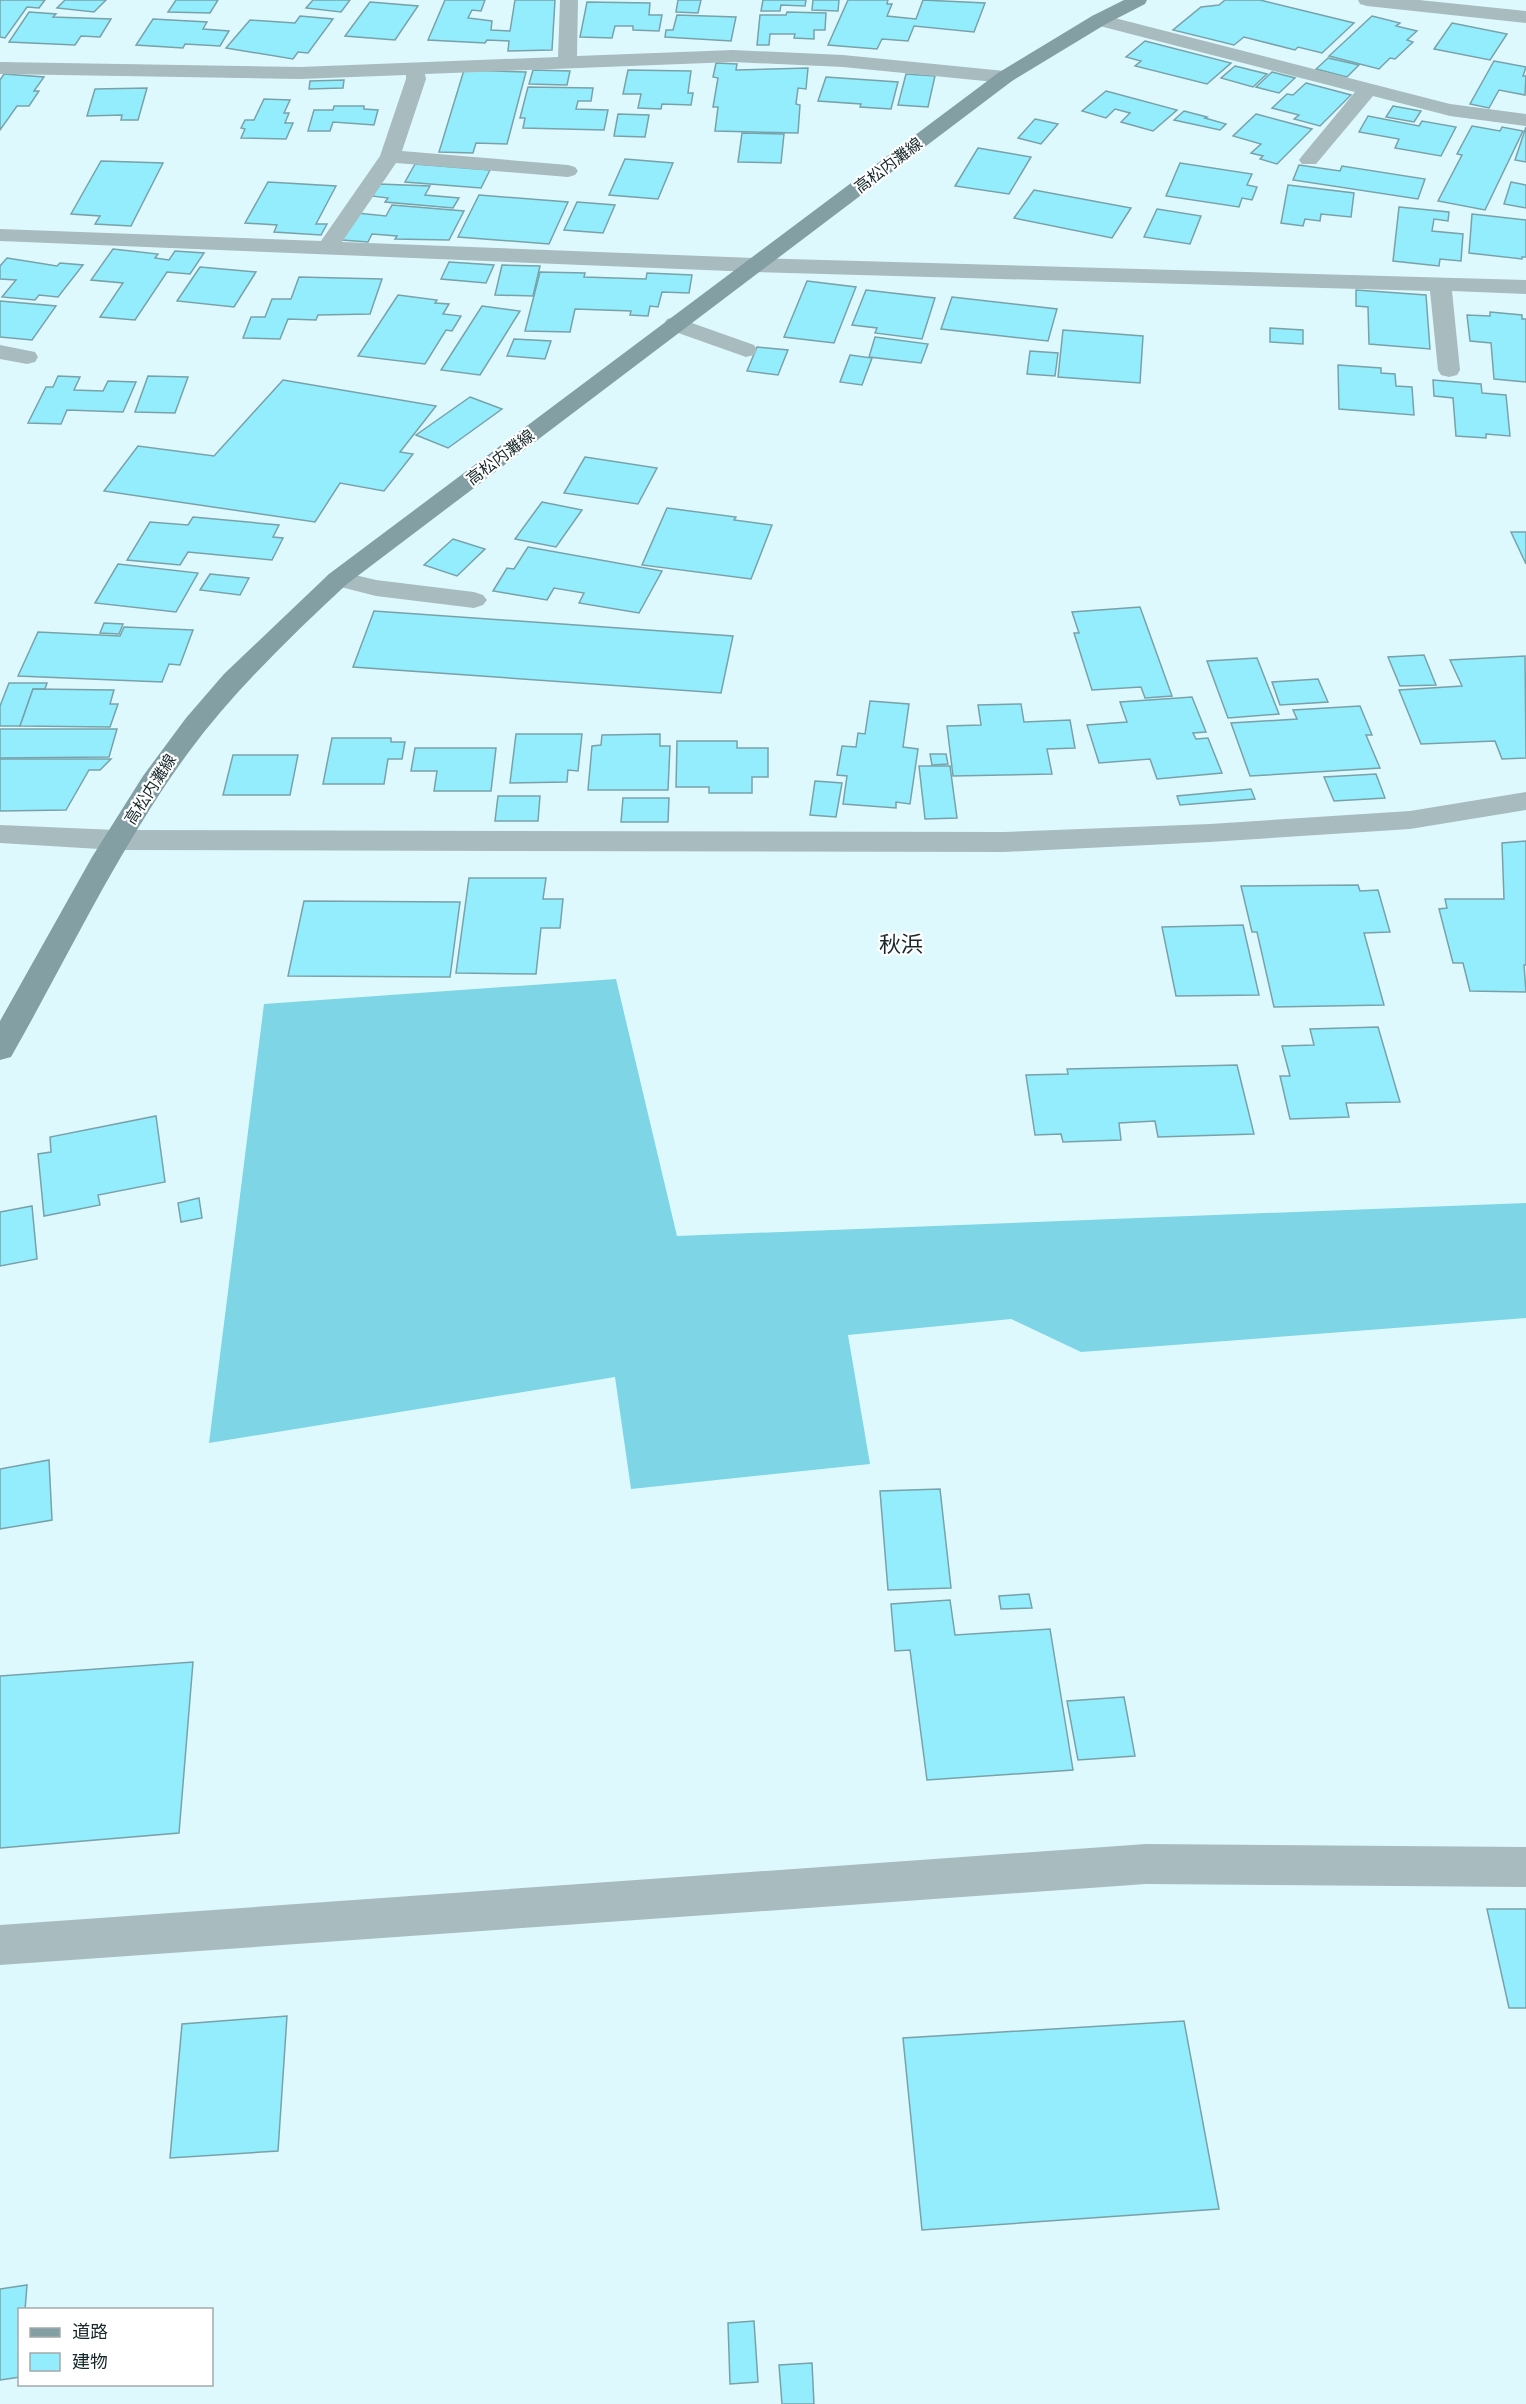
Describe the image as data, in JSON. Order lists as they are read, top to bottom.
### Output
{
  "streets": {
    "main road": ["高松内灘線"]
  },
  "districts": ["秋浜"],
  "legend": ["道路", "建物"]
}
